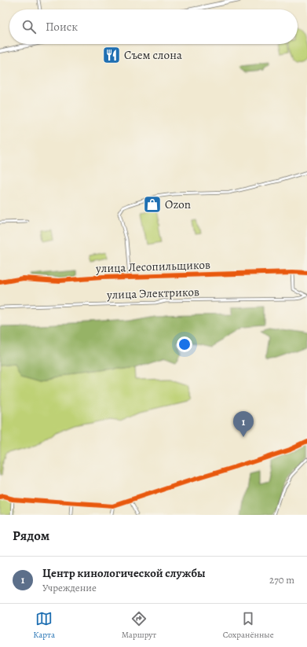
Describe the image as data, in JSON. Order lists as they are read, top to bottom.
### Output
{
  "streets": {
    "street": ["улица Лесопильщиков", "улица Электриков"]
  },
  "places": {
    "restaurant": ["Съем слона"],
    "shop": ["Ozon"]
  },
  "page": {
    "search": "Поиск",
    "pins": "1",
    "heading": "Рядом",
    "list": [
      {
        "mark": "1",
        "name": "Центр кинологической службы",
        "note": "Учреждение",
        "value": "270 m"
      }
    ],
    "nav": ["Карта", "Маршрут", "Сохранённые"]
  }
}
